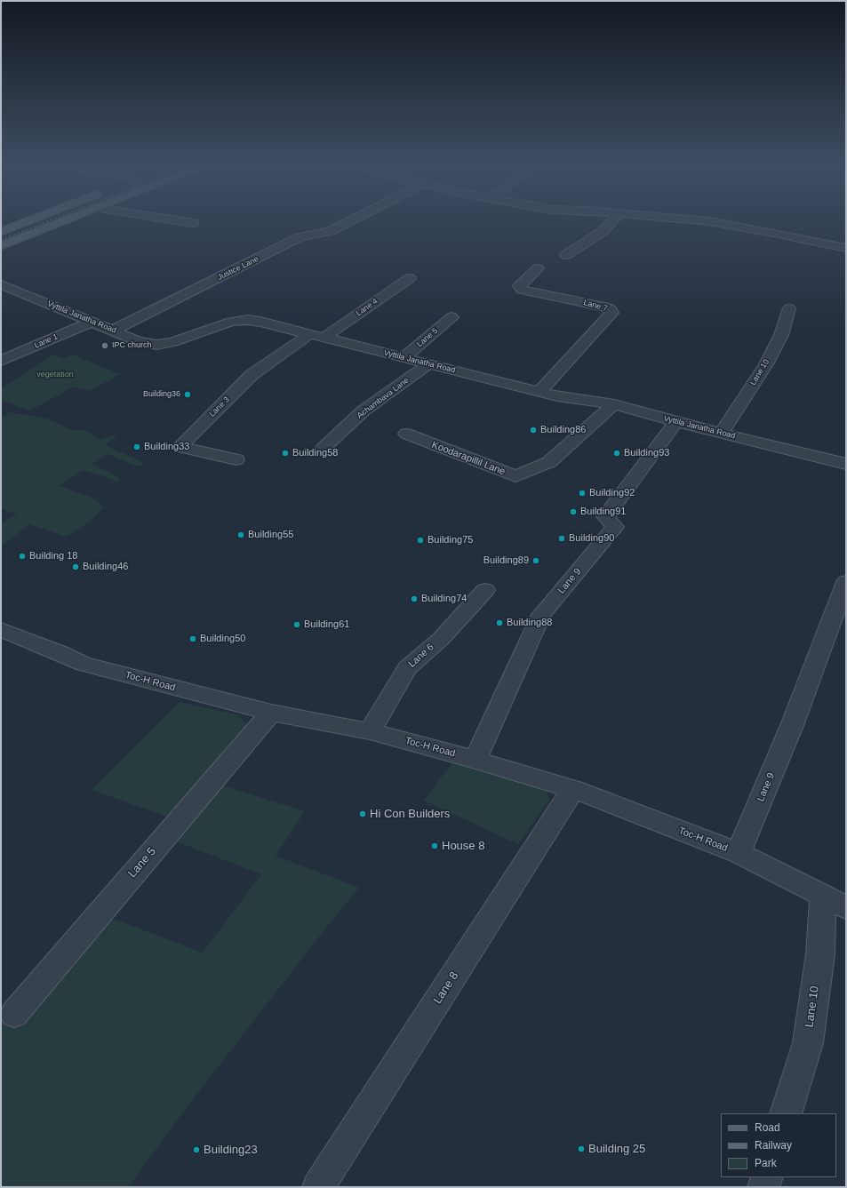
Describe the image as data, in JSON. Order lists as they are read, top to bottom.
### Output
{
  "streets": {
    "street": [
      "Justice Lane",
      "Lane 7",
      "Lane 4",
      "Vyttila Janatha Road",
      "Lane 5",
      "Lane 1",
      "Lane 10",
      "Achambava Lane",
      "Lane 3",
      "Koodarapillil Lane",
      "Lane 9",
      "Lane 6",
      "Toc-H Road",
      "Lane 8"
    ]
  },
  "crossings": [
    ["Justice Lane", "Vyttila Janatha Road"],
    ["Lane 7", "Vyttila Janatha Road"],
    ["Lane 4", "Vyttila Janatha Road"],
    ["Lane 4", "Lane 3"],
    ["Vyttila Janatha Road", "Lane 5"],
    ["Vyttila Janatha Road", "Lane 1"],
    ["Vyttila Janatha Road", "Lane 10"],
    ["Vyttila Janatha Road", "Achambava Lane"],
    ["Vyttila Janatha Road", "Lane 3"],
    ["Vyttila Janatha Road", "Koodarapillil Lane"],
    ["Vyttila Janatha Road", "Lane 9"],
    ["Lane 5", "Toc-H Road"],
    ["Lane 10", "Toc-H Road"],
    ["Lane 9", "Toc-H Road"],
    ["Lane 6", "Toc-H Road"],
    ["Toc-H Road", "Lane 8"]
  ],
  "parks": ["vegetation"],
  "places": [
    "IPC church",
    "Building36",
    "Building86",
    "Building33",
    "Building58",
    "Building93",
    "Building92",
    "Building91",
    "Building55",
    "Building90",
    "Building75",
    "Building 18",
    "Building89",
    "Building46",
    "Building74",
    "Building88",
    "Building61",
    "Building50",
    "Hi Con Builders",
    "House 8",
    "Building 25",
    "Building23"
  ],
  "legend": ["Road", "Railway", "Park"]
}
